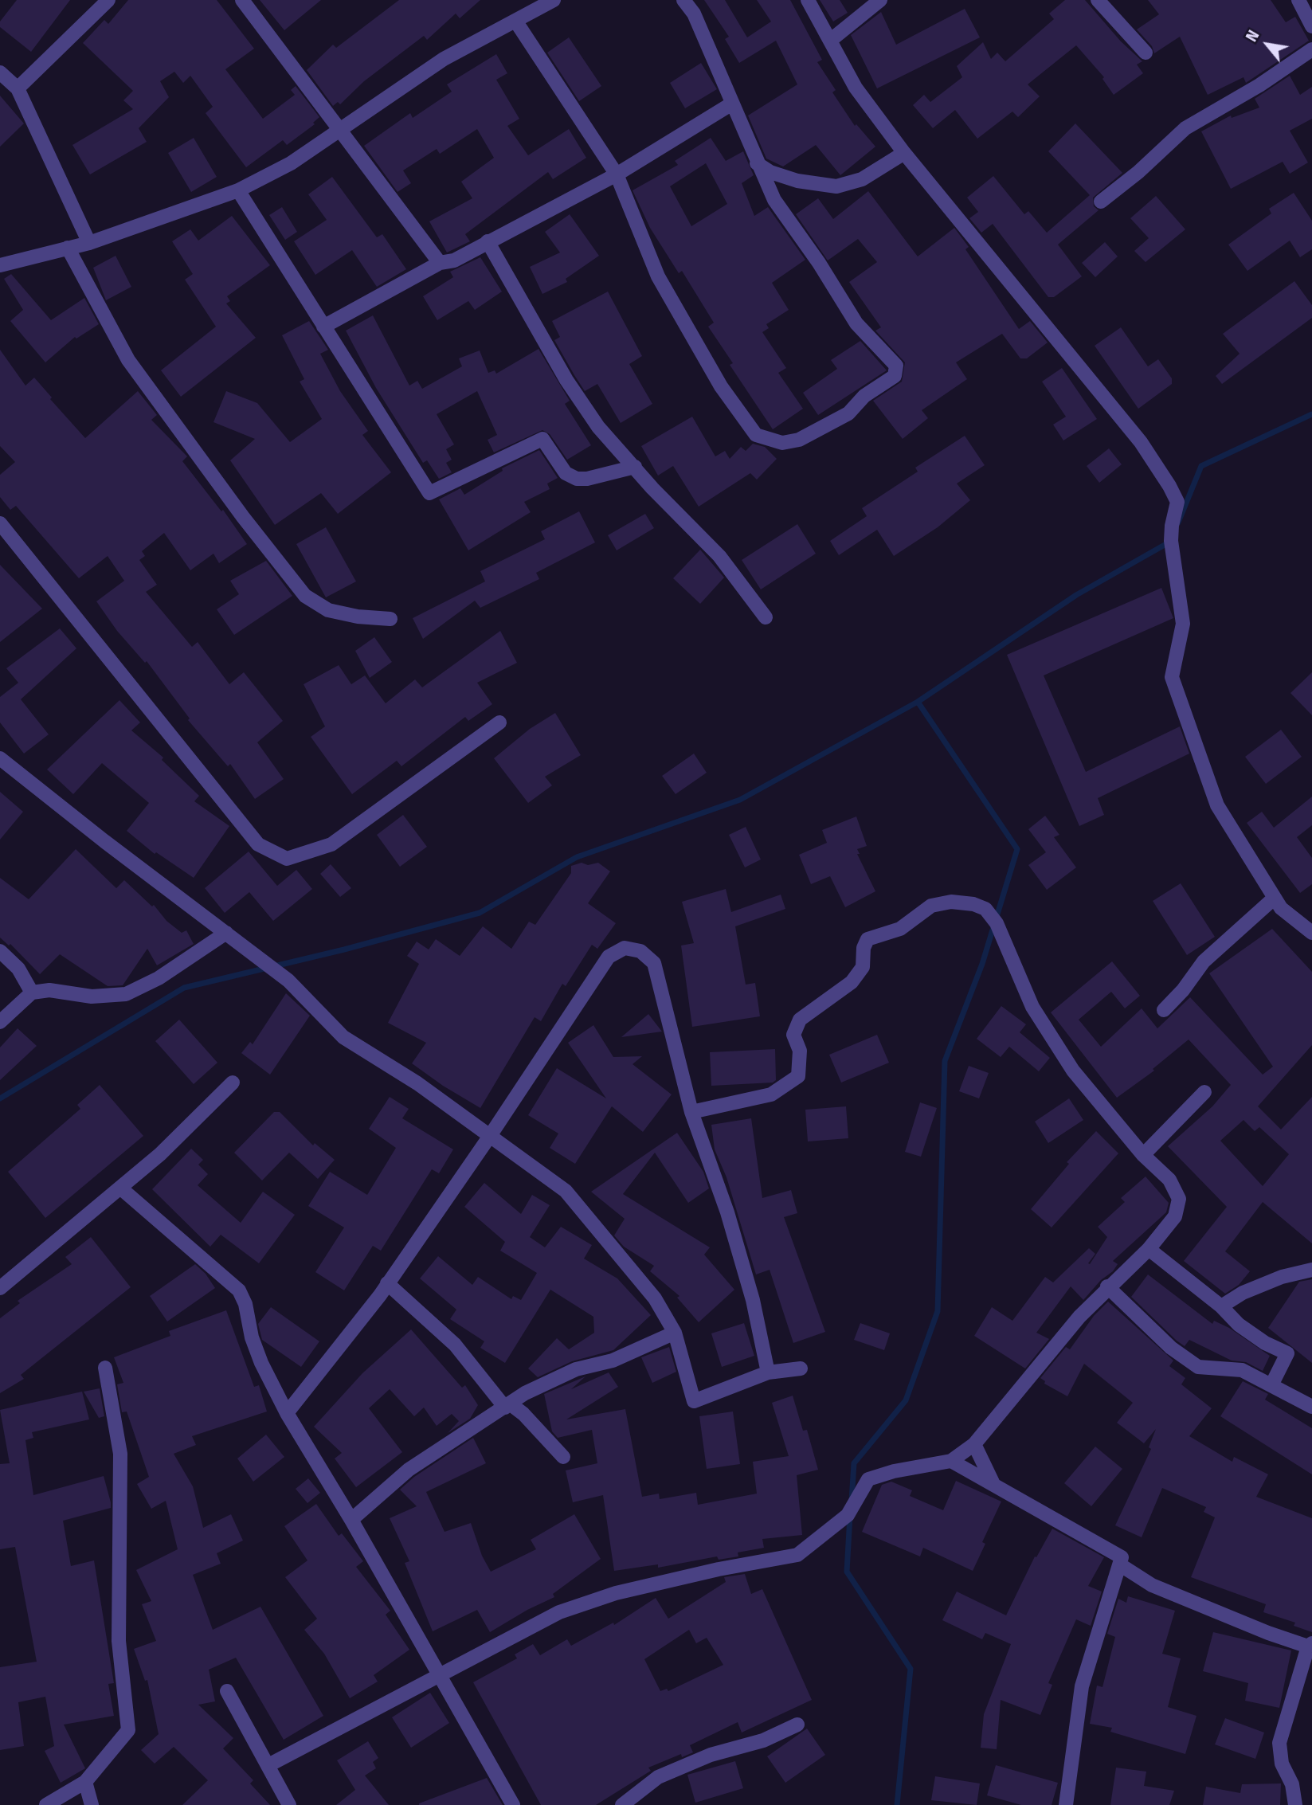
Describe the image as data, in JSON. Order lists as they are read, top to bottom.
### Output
{
  "north": "top left"
}
